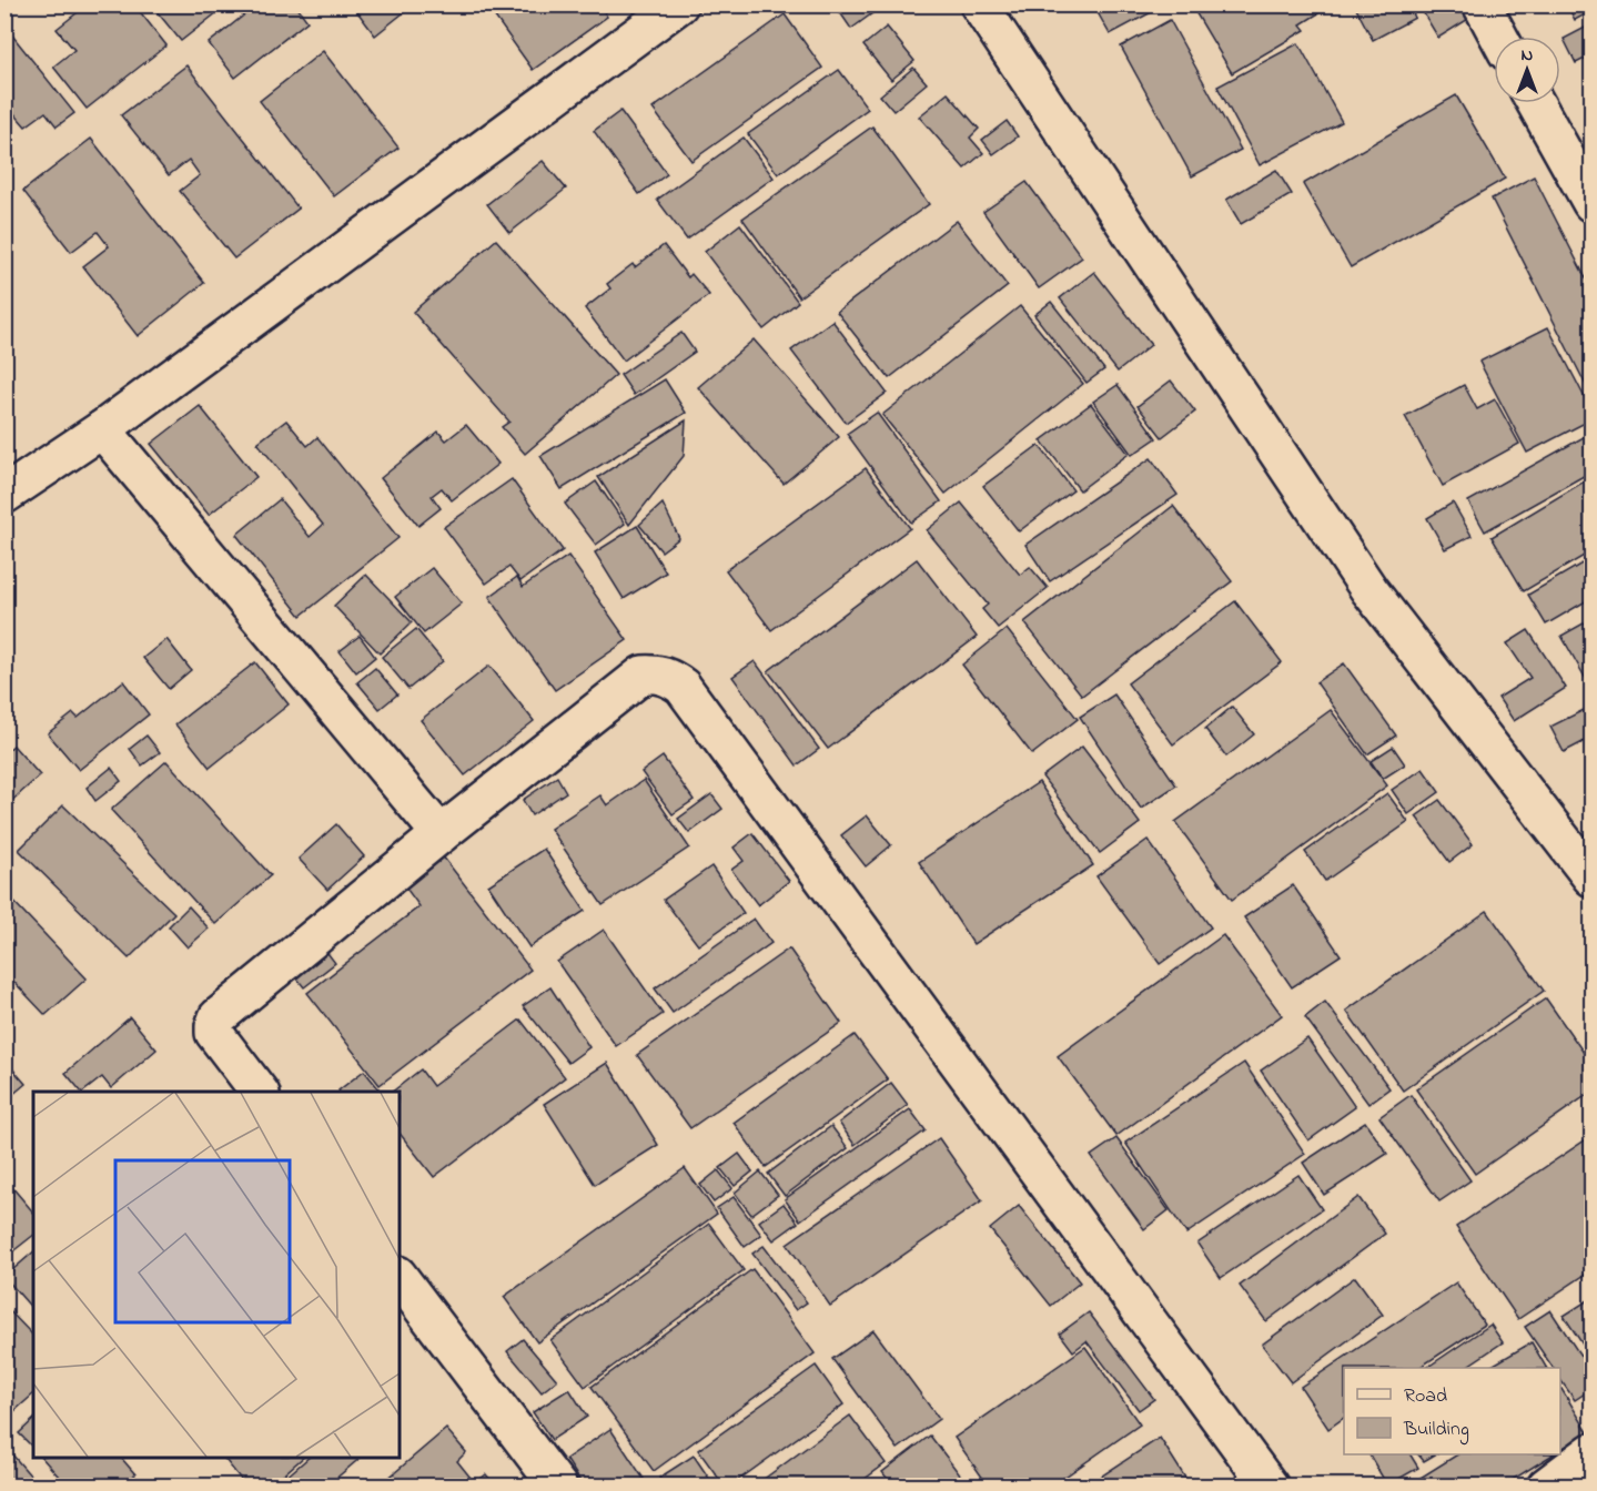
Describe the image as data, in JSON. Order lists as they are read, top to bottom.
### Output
{
  "legend": ["Road", "Building"],
  "north": "top"
}
